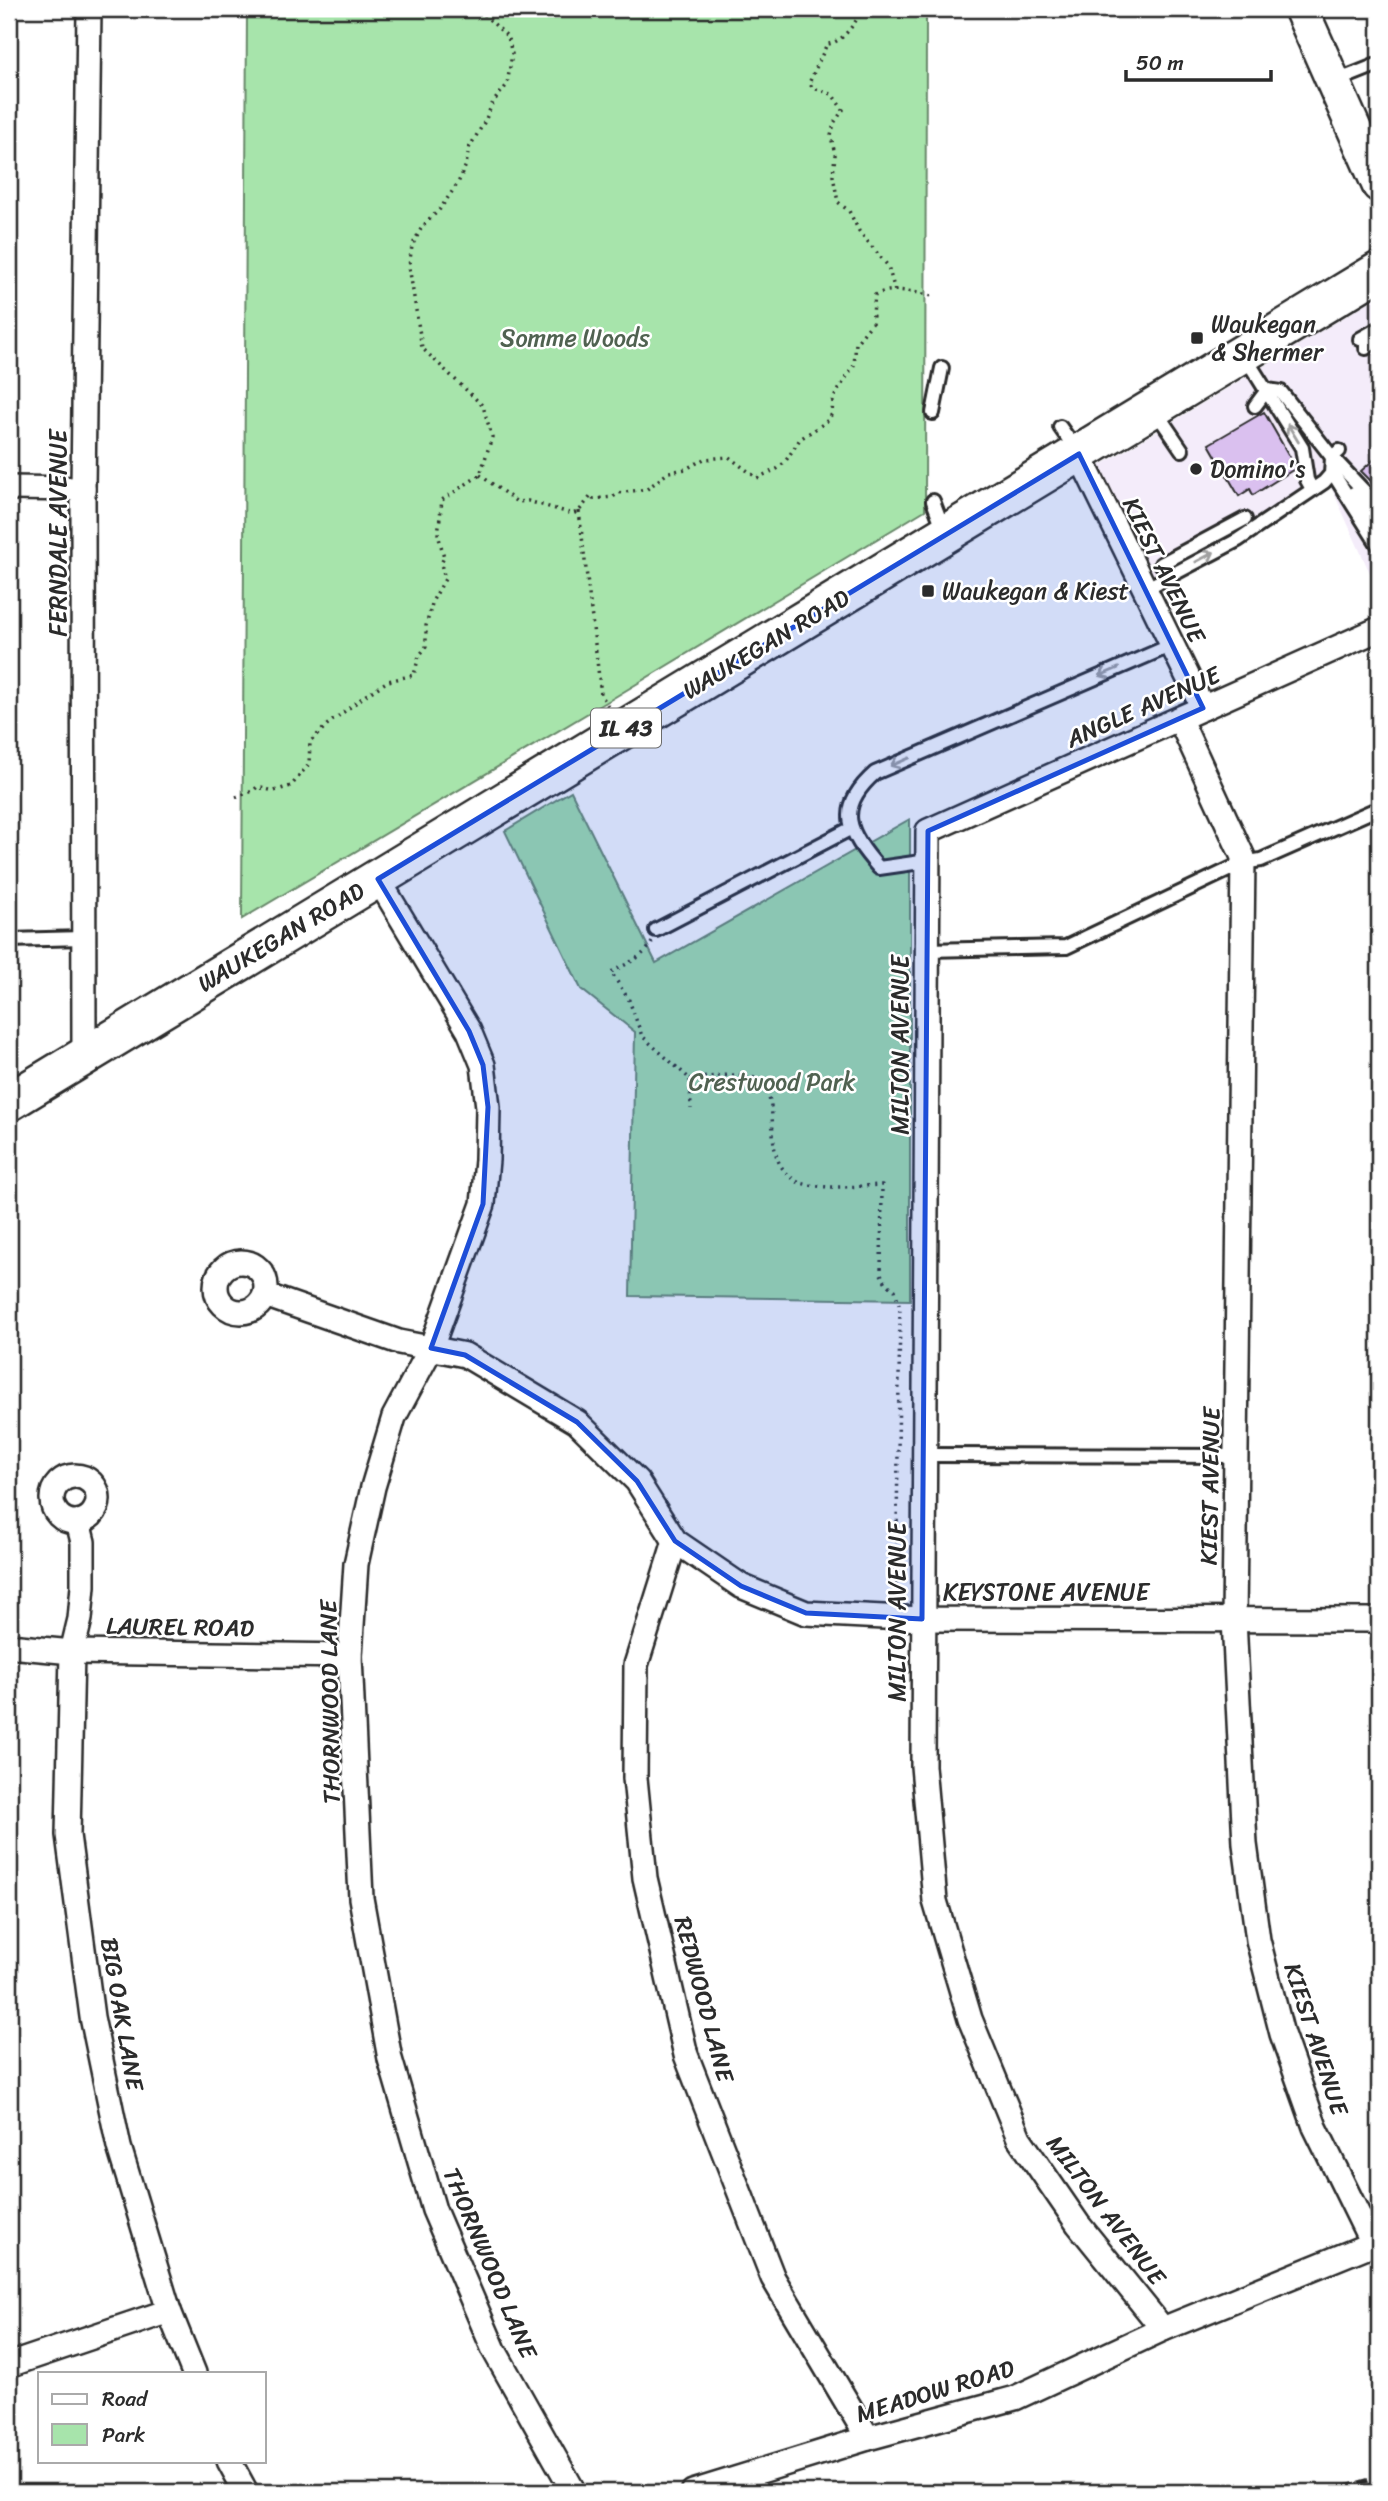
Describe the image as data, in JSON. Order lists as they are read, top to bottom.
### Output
{
  "streets": {
    "main road": ["WAUKEGAN ROAD", "IL 43"],
    "street": [
      "FERNDALE AVENUE",
      "KIEST AVENUE",
      "ANGLE AVENUE",
      "MILTON AVENUE",
      "KEYSTONE AVENUE",
      "LAUREL ROAD",
      "THORNWOOD LANE",
      "REDWOOD LANE",
      "BIG OAK LANE",
      "MEADOW ROAD"
    ]
  },
  "crossings": [
    ["FERNDALE AVENUE", "WAUKEGAN ROAD"],
    ["KIEST AVENUE", "WAUKEGAN ROAD"],
    ["KIEST AVENUE", "ANGLE AVENUE"],
    ["KIEST AVENUE", "KEYSTONE AVENUE"],
    ["KIEST AVENUE", "MEADOW ROAD"],
    ["WAUKEGAN ROAD", "THORNWOOD LANE"],
    ["ANGLE AVENUE", "MILTON AVENUE"],
    ["MILTON AVENUE", "KEYSTONE AVENUE"],
    ["MILTON AVENUE", "MEADOW ROAD"],
    ["KEYSTONE AVENUE", "THORNWOOD LANE"],
    ["KEYSTONE AVENUE", "REDWOOD LANE"],
    ["LAUREL ROAD", "THORNWOOD LANE"],
    ["LAUREL ROAD", "BIG OAK LANE"],
    ["REDWOOD LANE", "MEADOW ROAD"]
  ],
  "parks": ["Somme Woods", "Crestwood Park"],
  "places": {
    "transit": ["Waukegan & Shermer", "Waukegan & Kiest"],
    "other": ["Domino's"]
  },
  "legend": ["Road", "Park"],
  "scale_bar": "50 m"
}
